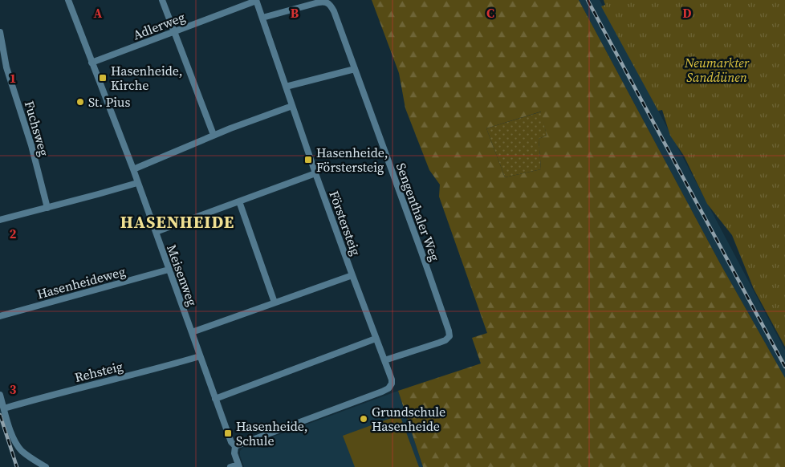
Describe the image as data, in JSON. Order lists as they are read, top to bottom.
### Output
{
  "streets": {
    "street": [
      "Adlerweg",
      "Fuchsweg",
      "Sengenthaler Weg",
      "Förstersteig",
      "Meisenweg",
      "Hasenheideweg",
      "Rehsteig"
    ]
  },
  "crossings": [
    ["Adlerweg", "Förstersteig"],
    ["Adlerweg", "Meisenweg"],
    ["Sengenthaler Weg", "Förstersteig"],
    ["Förstersteig", "Meisenweg"],
    ["Meisenweg", "Hasenheideweg"],
    ["Meisenweg", "Rehsteig"]
  ],
  "districts": ["HASENHEIDE"],
  "parks": ["Neumarkter Sanddünen"],
  "places": {
    "transit": ["Hasenheide, Kirche", "Hasenheide, Förstersteig", "Hasenheide, Schule"],
    "other": ["St. Pius", "Grundschule Hasenheide"]
  },
  "grid": {
    "columns": [
      "A",
      "B",
      "C",
      "D"
    ],
    "rows": ["1", "2", "3"]
  }
}
